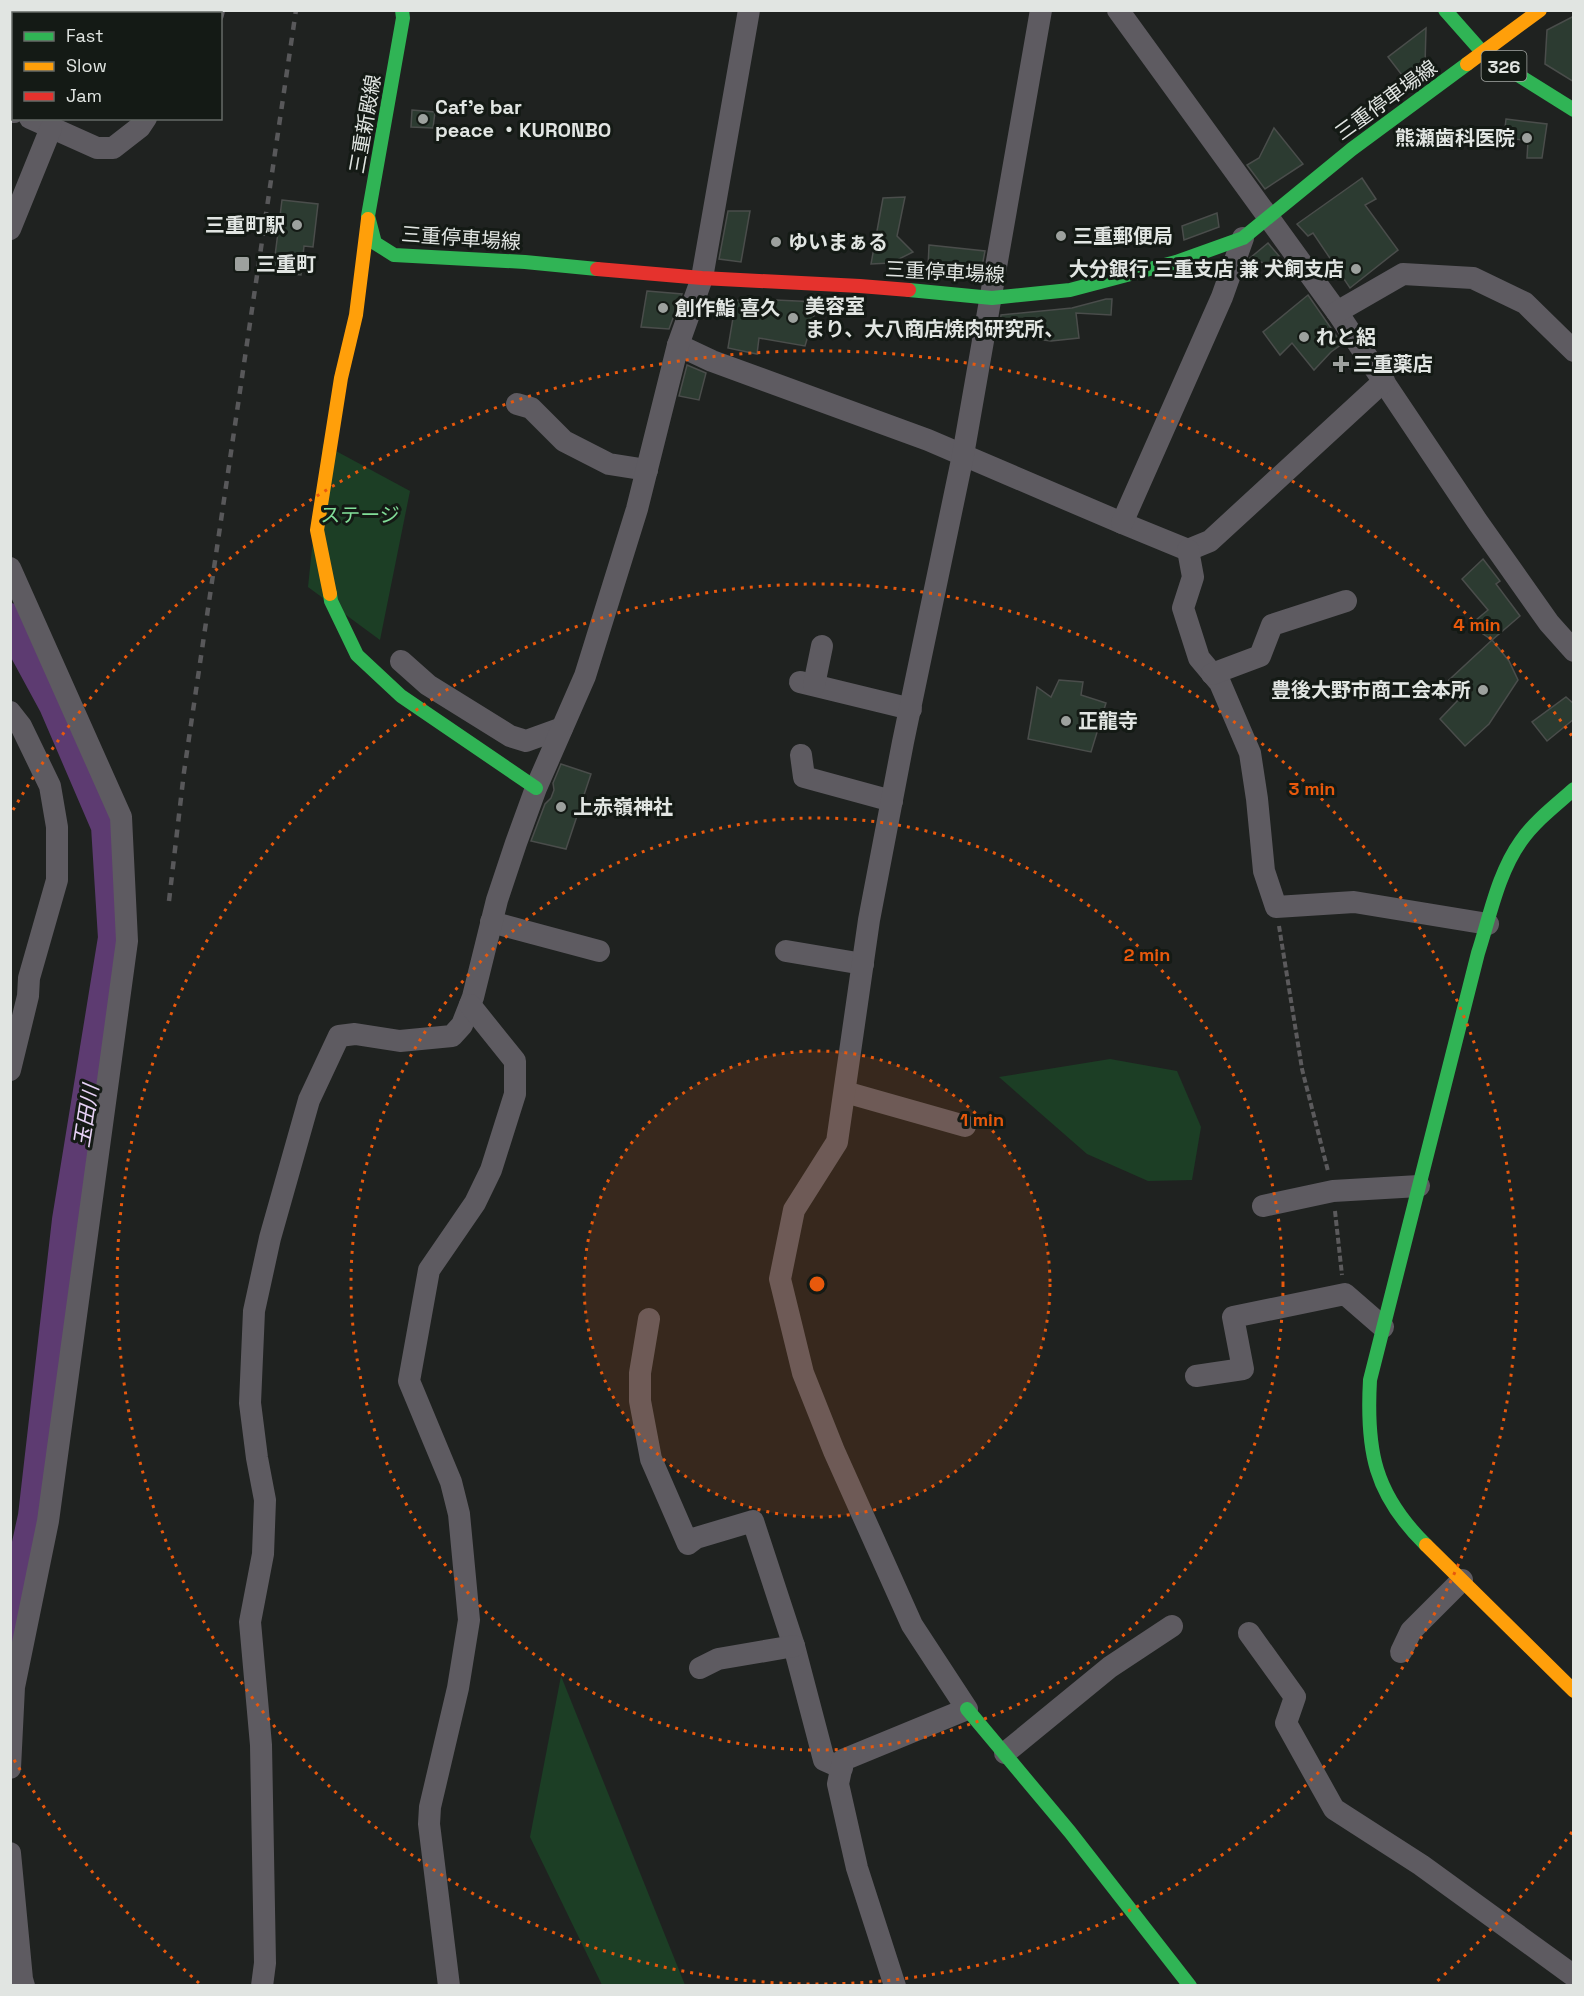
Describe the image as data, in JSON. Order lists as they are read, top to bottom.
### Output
{
  "streets": {
    "main road": ["326", "三重停車場線", "三重新殿線"]
  },
  "crossings": [
    ["326", "三重停車場線"],
    ["三重停車場線", "三重新殿線"]
  ],
  "water": ["玉田川"],
  "parks": ["ステージ"],
  "places": {
    "other": [
      "Caf'e bar peace ・KURONBO",
      "熊瀬歯科医院",
      "三重町駅",
      "三重郵便局",
      "ゆいまぁる",
      "大分銀行 三重支店 兼 犬飼支店",
      "創作鮨 喜久",
      "美容室 まり、大八商店焼肉研究所、",
      "れと絽",
      "豊後大野市商工会本所",
      "正龍寺",
      "上赤嶺神社"
    ],
    "transit": ["三重町"],
    "health": ["三重薬店"]
  },
  "legend": ["Fast", "Slow", "Jam"],
  "rings": [
    "4 min",
    "3 min",
    "2 min",
    "1 min"
  ]
}
